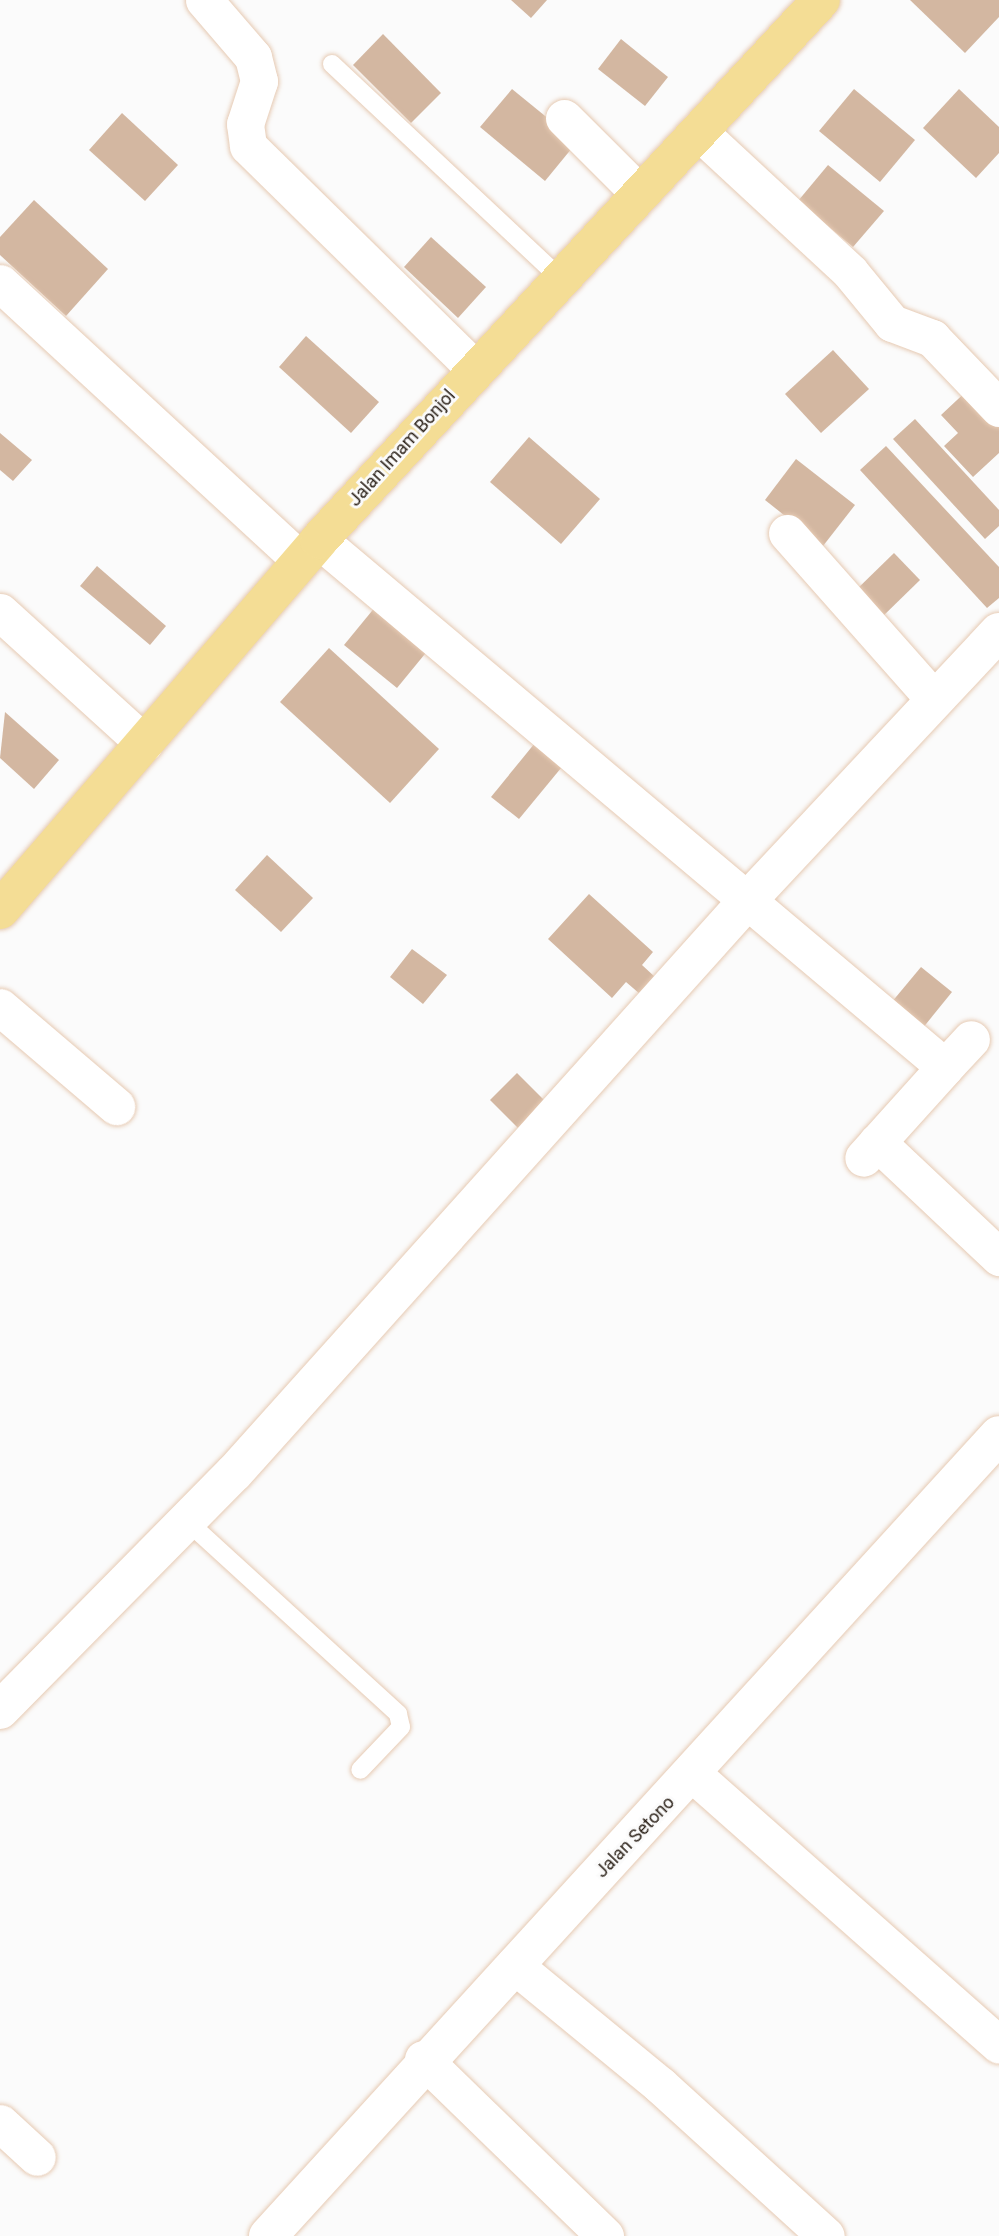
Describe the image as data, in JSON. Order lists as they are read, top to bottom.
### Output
{
  "streets": {
    "main road": ["Jalan Imam Bonjol"],
    "street": ["Jalan Setono"]
  }
}
